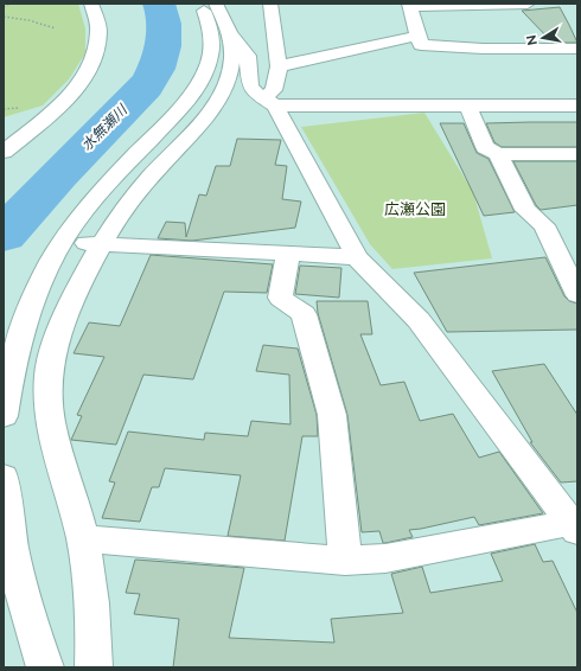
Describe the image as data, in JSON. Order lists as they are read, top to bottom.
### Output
{
  "water": ["水無瀬川"],
  "parks": ["広瀬公園"],
  "north": "left"
}
